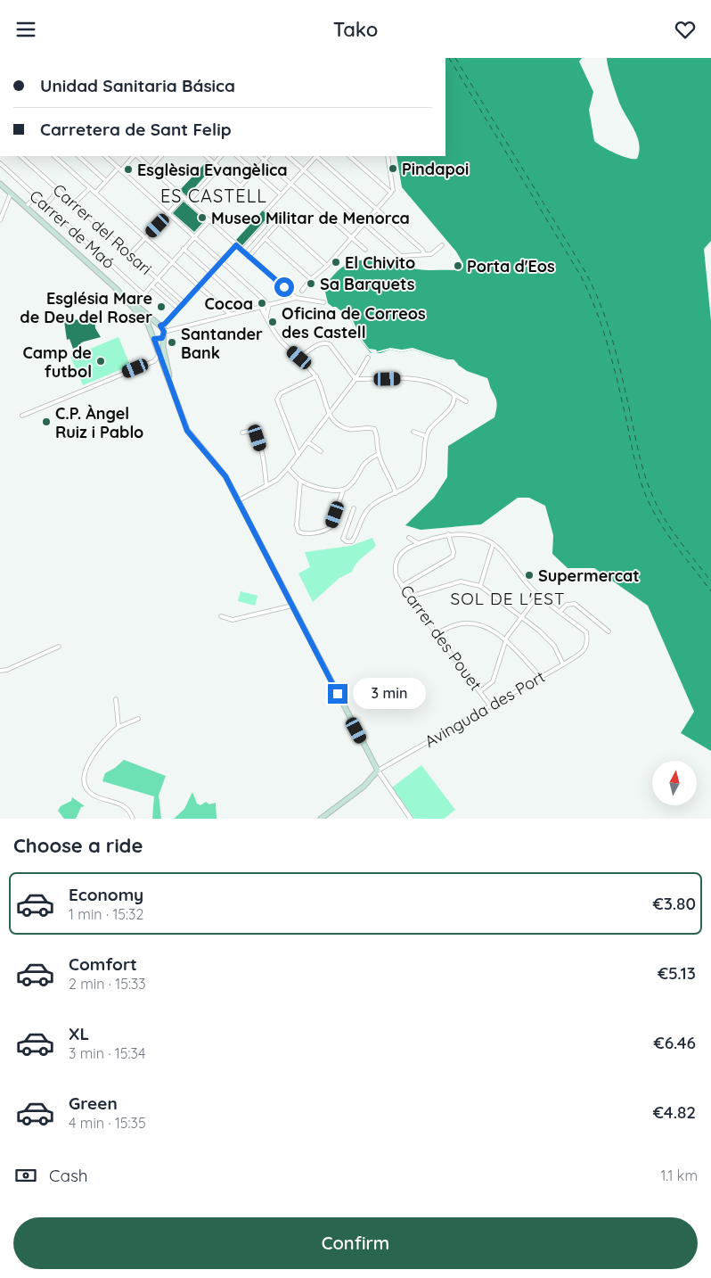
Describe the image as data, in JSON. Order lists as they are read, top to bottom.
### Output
{
  "streets": {
    "street": [
      "Carrer de Maó",
      "Carrer del Rosari",
      "Carrer des Pouet",
      "Avinguda des Port"
    ]
  },
  "crossings": [
    ["Carrer des Pouet", "Avinguda des Port"]
  ],
  "districts": ["ES CASTELL", "SOL DE L'EST"],
  "places": [
    "Pindapoi",
    "Esglèsia Evangèlica",
    "Museo Militar de Menorca",
    "El Chivito",
    "Porta d'Eos",
    "Sa Barquets",
    "Cocoa",
    "Església Mare de Deu del Roser",
    "Oficina de Correos des Castell",
    "Santander Bank",
    "Camp de futbol",
    "C.P. Àngel Ruiz i Pablo",
    "Supermercat"
  ],
  "north": "top",
  "page": {
    "header": "Tako",
    "banner": ["Unidad Sanitaria Básica", "Carretera de Sant Felip"],
    "bubble": "3 min",
    "heading": "Choose a ride",
    "list": [
      {
        "name": "Economy",
        "note": "1 min · 15:32",
        "value": "€3.80"
      },
      {
        "name": "Comfort",
        "note": "2 min · 15:33",
        "value": "€5.13"
      },
      {
        "name": "XL",
        "note": "3 min · 15:34",
        "value": "€6.46"
      },
      {
        "name": "Green",
        "note": "4 min · 15:35",
        "value": "€4.82"
      }
    ],
    "pay": ["Cash", "1.1 km"],
    "buttons": "Confirm"
  }
}
